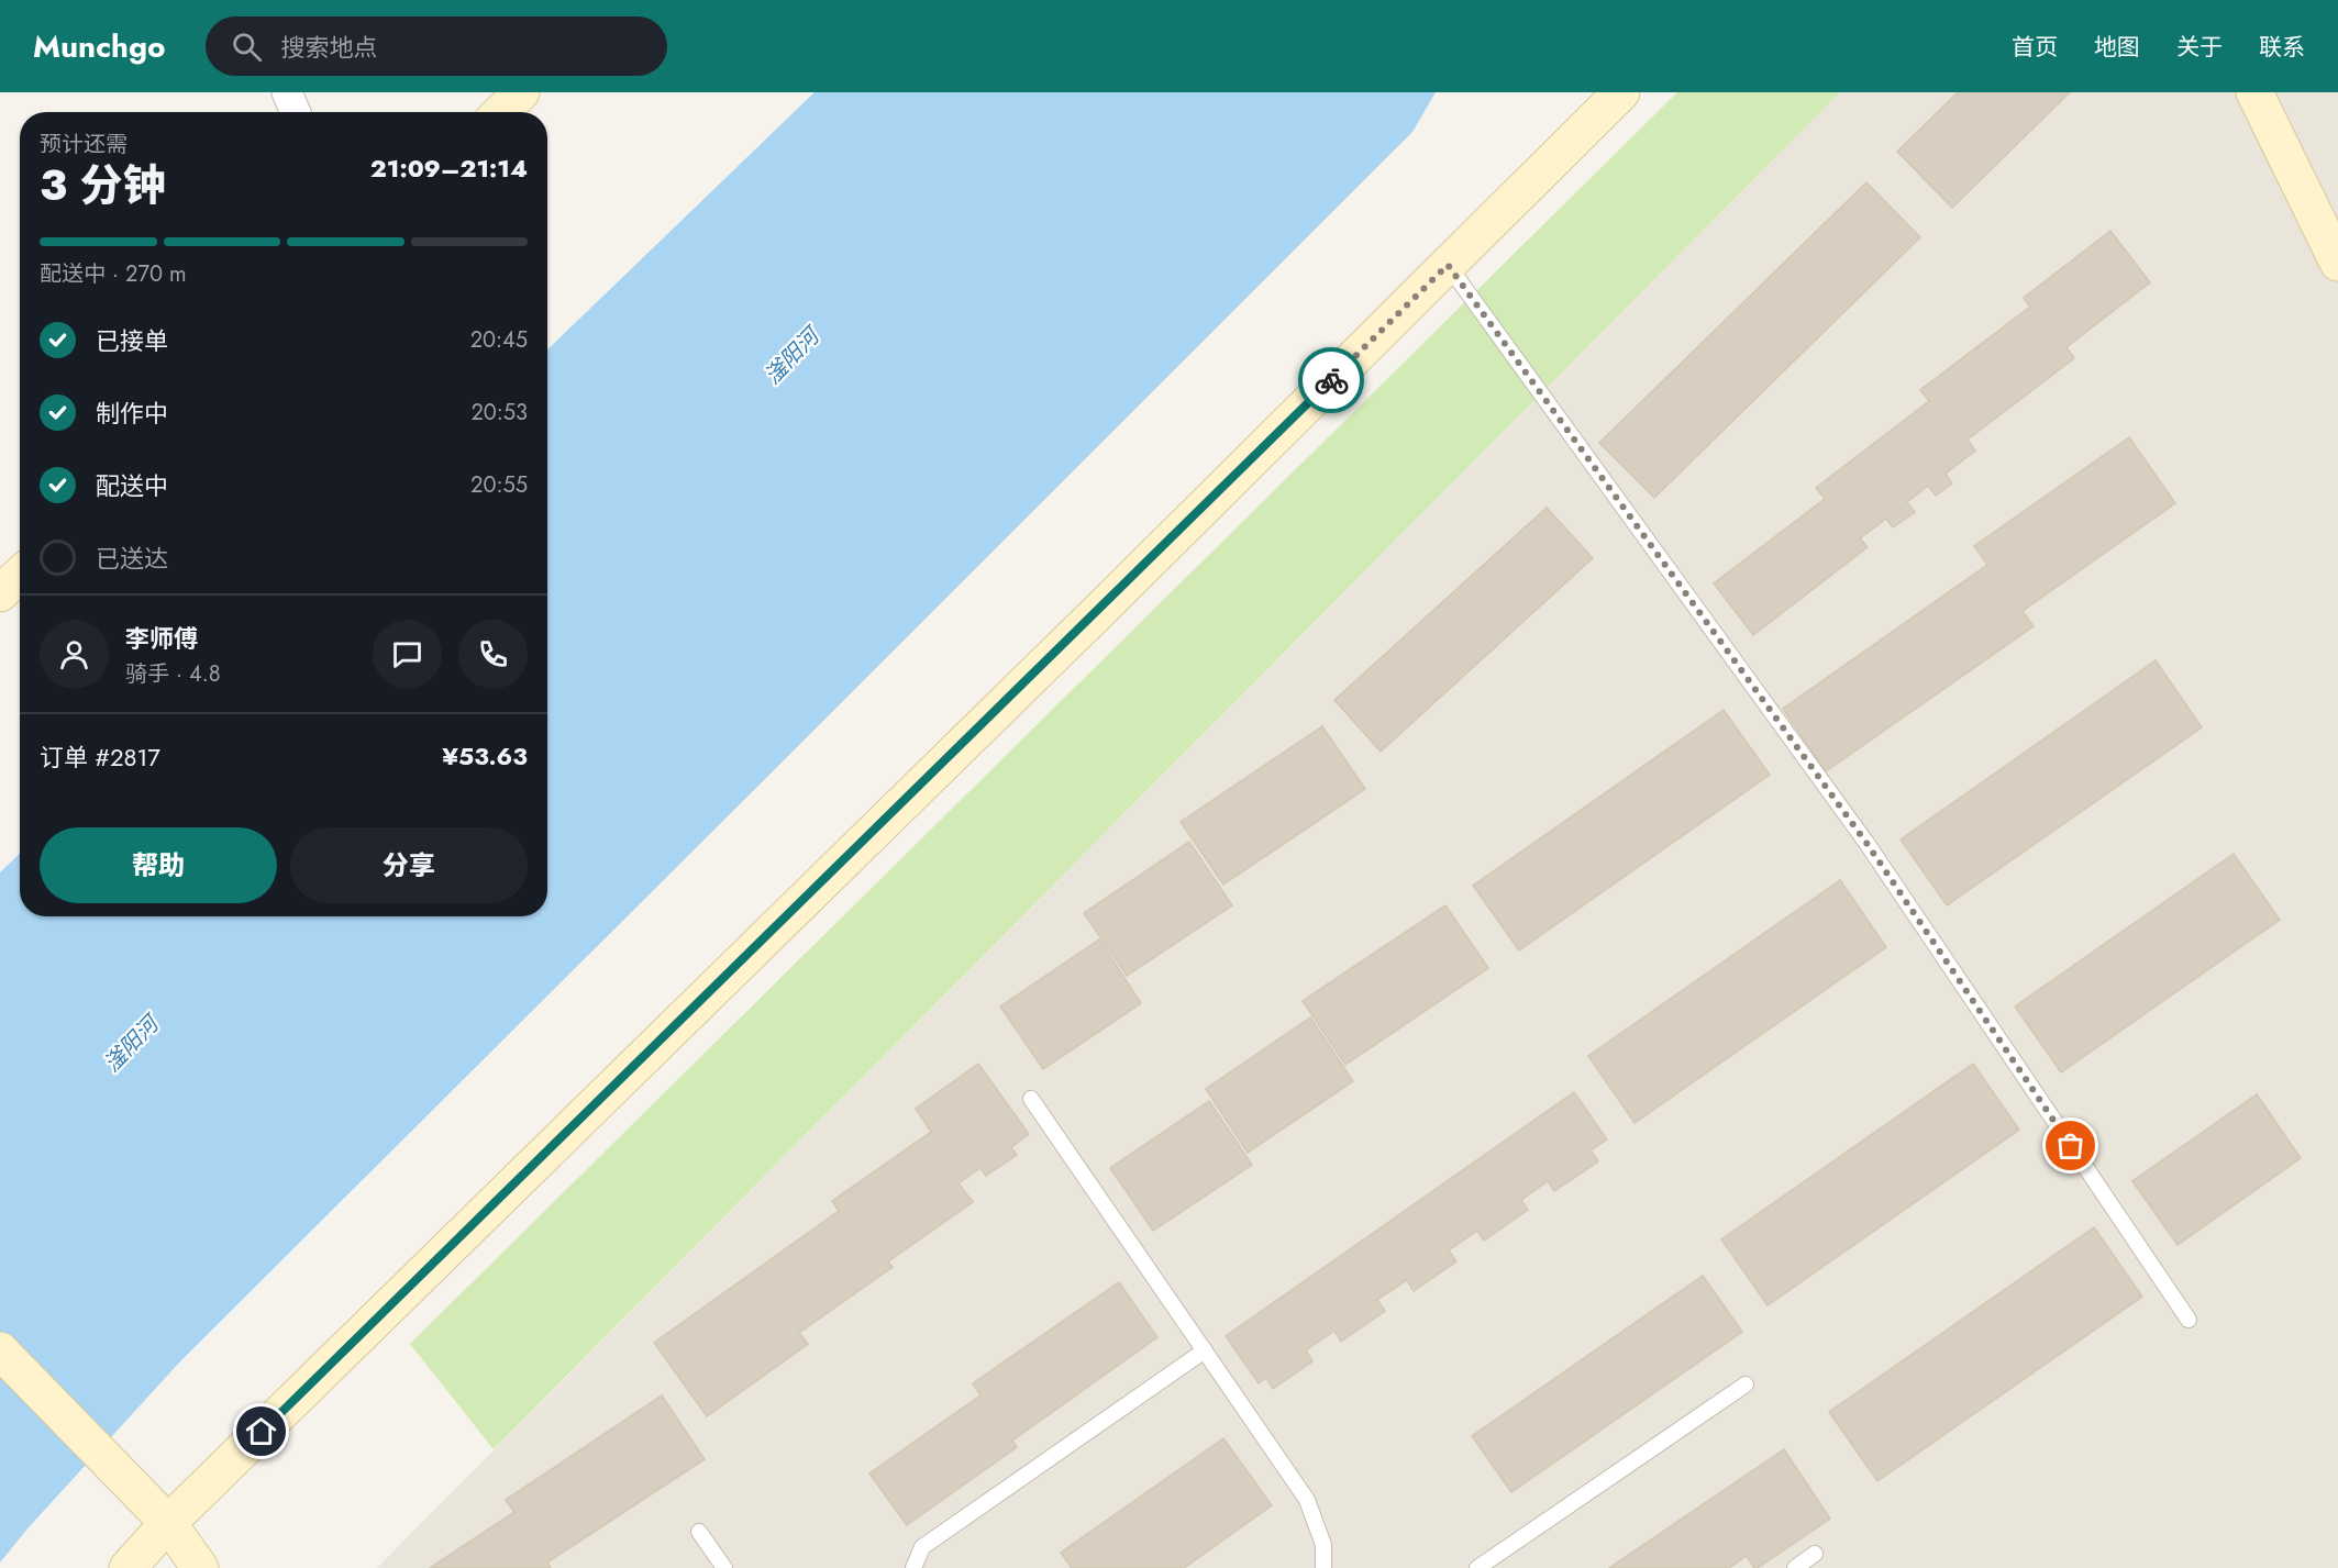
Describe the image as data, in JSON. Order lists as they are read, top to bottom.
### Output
{
  "water": ["滏阳河"],
  "page": {
    "header": "Munchgo",
    "search": "搜索地点",
    "nav": [
      "首页",
      "地图",
      "关于",
      "联系"
    ],
    "heading": ["3 分钟", "预计还需", "21:09–21:14"],
    "panel": [
      "李师傅",
      "骑手 · 4.8",
      "订单 #2817",
      "¥53.63"
    ],
    "bar": "配送中 · 270 m",
    "list": [
      ["已接单", "20:45"],
      ["制作中", "20:53"],
      ["配送中", "20:55"],
      "已送达"
    ],
    "buttons": ["帮助", "分享"]
  }
}
